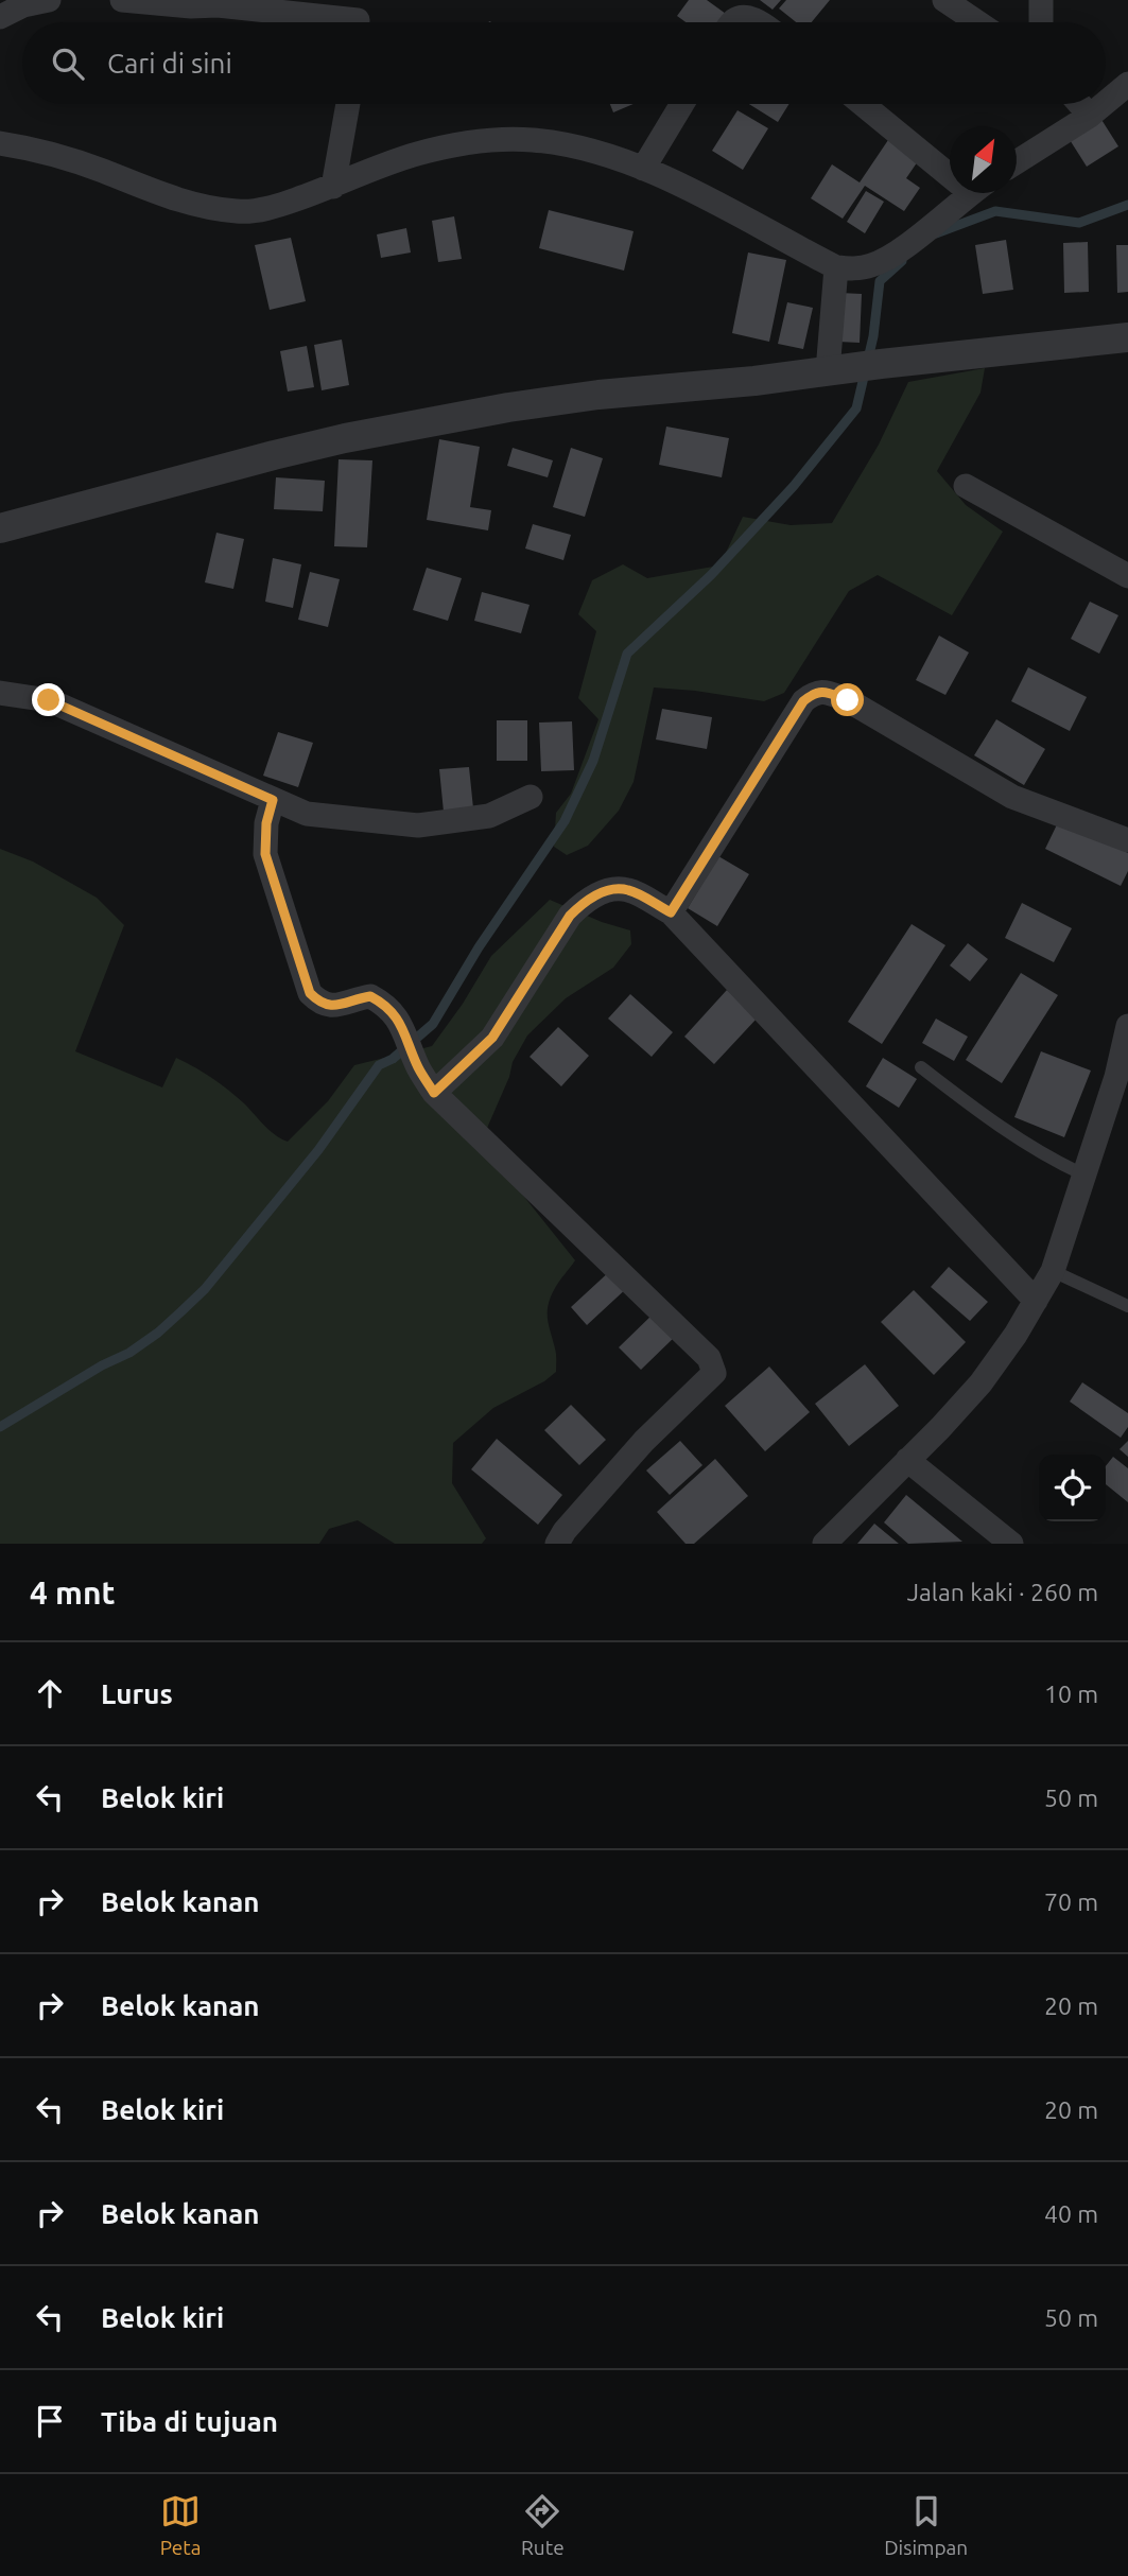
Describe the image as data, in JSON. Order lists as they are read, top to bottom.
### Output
{
  "north": "top right",
  "page": {
    "search": "Cari di sini",
    "heading": ["4 mnt", "Jalan kaki · 260 m"],
    "list": [
      ["Lurus", "10 m"],
      ["Belok kiri", "50 m"],
      ["Belok kanan", "70 m"],
      ["Belok kanan", "20 m"],
      ["Belok kiri", "20 m"],
      ["Belok kanan", "40 m"],
      ["Belok kiri", "50 m"],
      "Tiba di tujuan"
    ],
    "nav": ["Peta", "Rute", "Disimpan"]
  }
}
